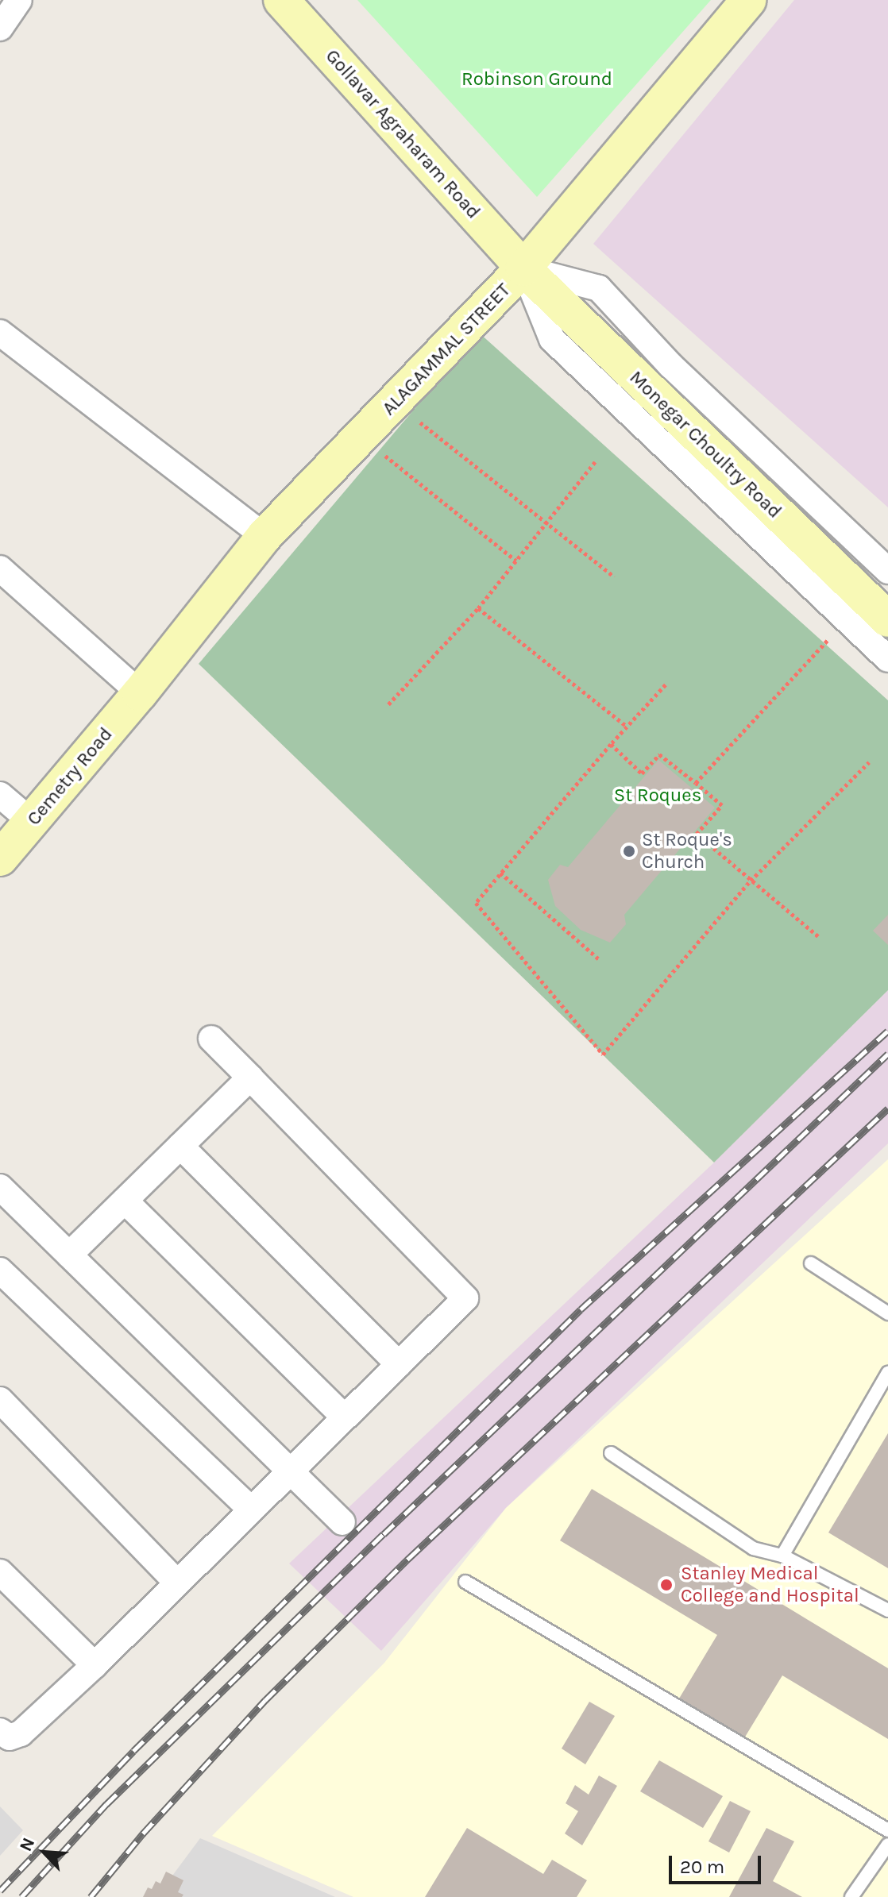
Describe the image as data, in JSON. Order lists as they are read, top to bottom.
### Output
{
  "streets": {
    "main road": [
      "Gollavar Agraharam Road",
      "ALAGAMMAL STREET",
      "Monegar Choultry Road",
      "Cemetry Road"
    ]
  },
  "crossings": [
    ["Gollavar Agraharam Road", "ALAGAMMAL STREET"],
    ["Gollavar Agraharam Road", "Monegar Choultry Road"],
    ["ALAGAMMAL STREET", "Monegar Choultry Road"],
    ["ALAGAMMAL STREET", "Cemetry Road"]
  ],
  "parks": ["Robinson Ground", "St Roques"],
  "places": ["St Roque's Church", "Stanley Medical College and Hospital"],
  "scale_bar": "20 m",
  "north": "top left"
}
